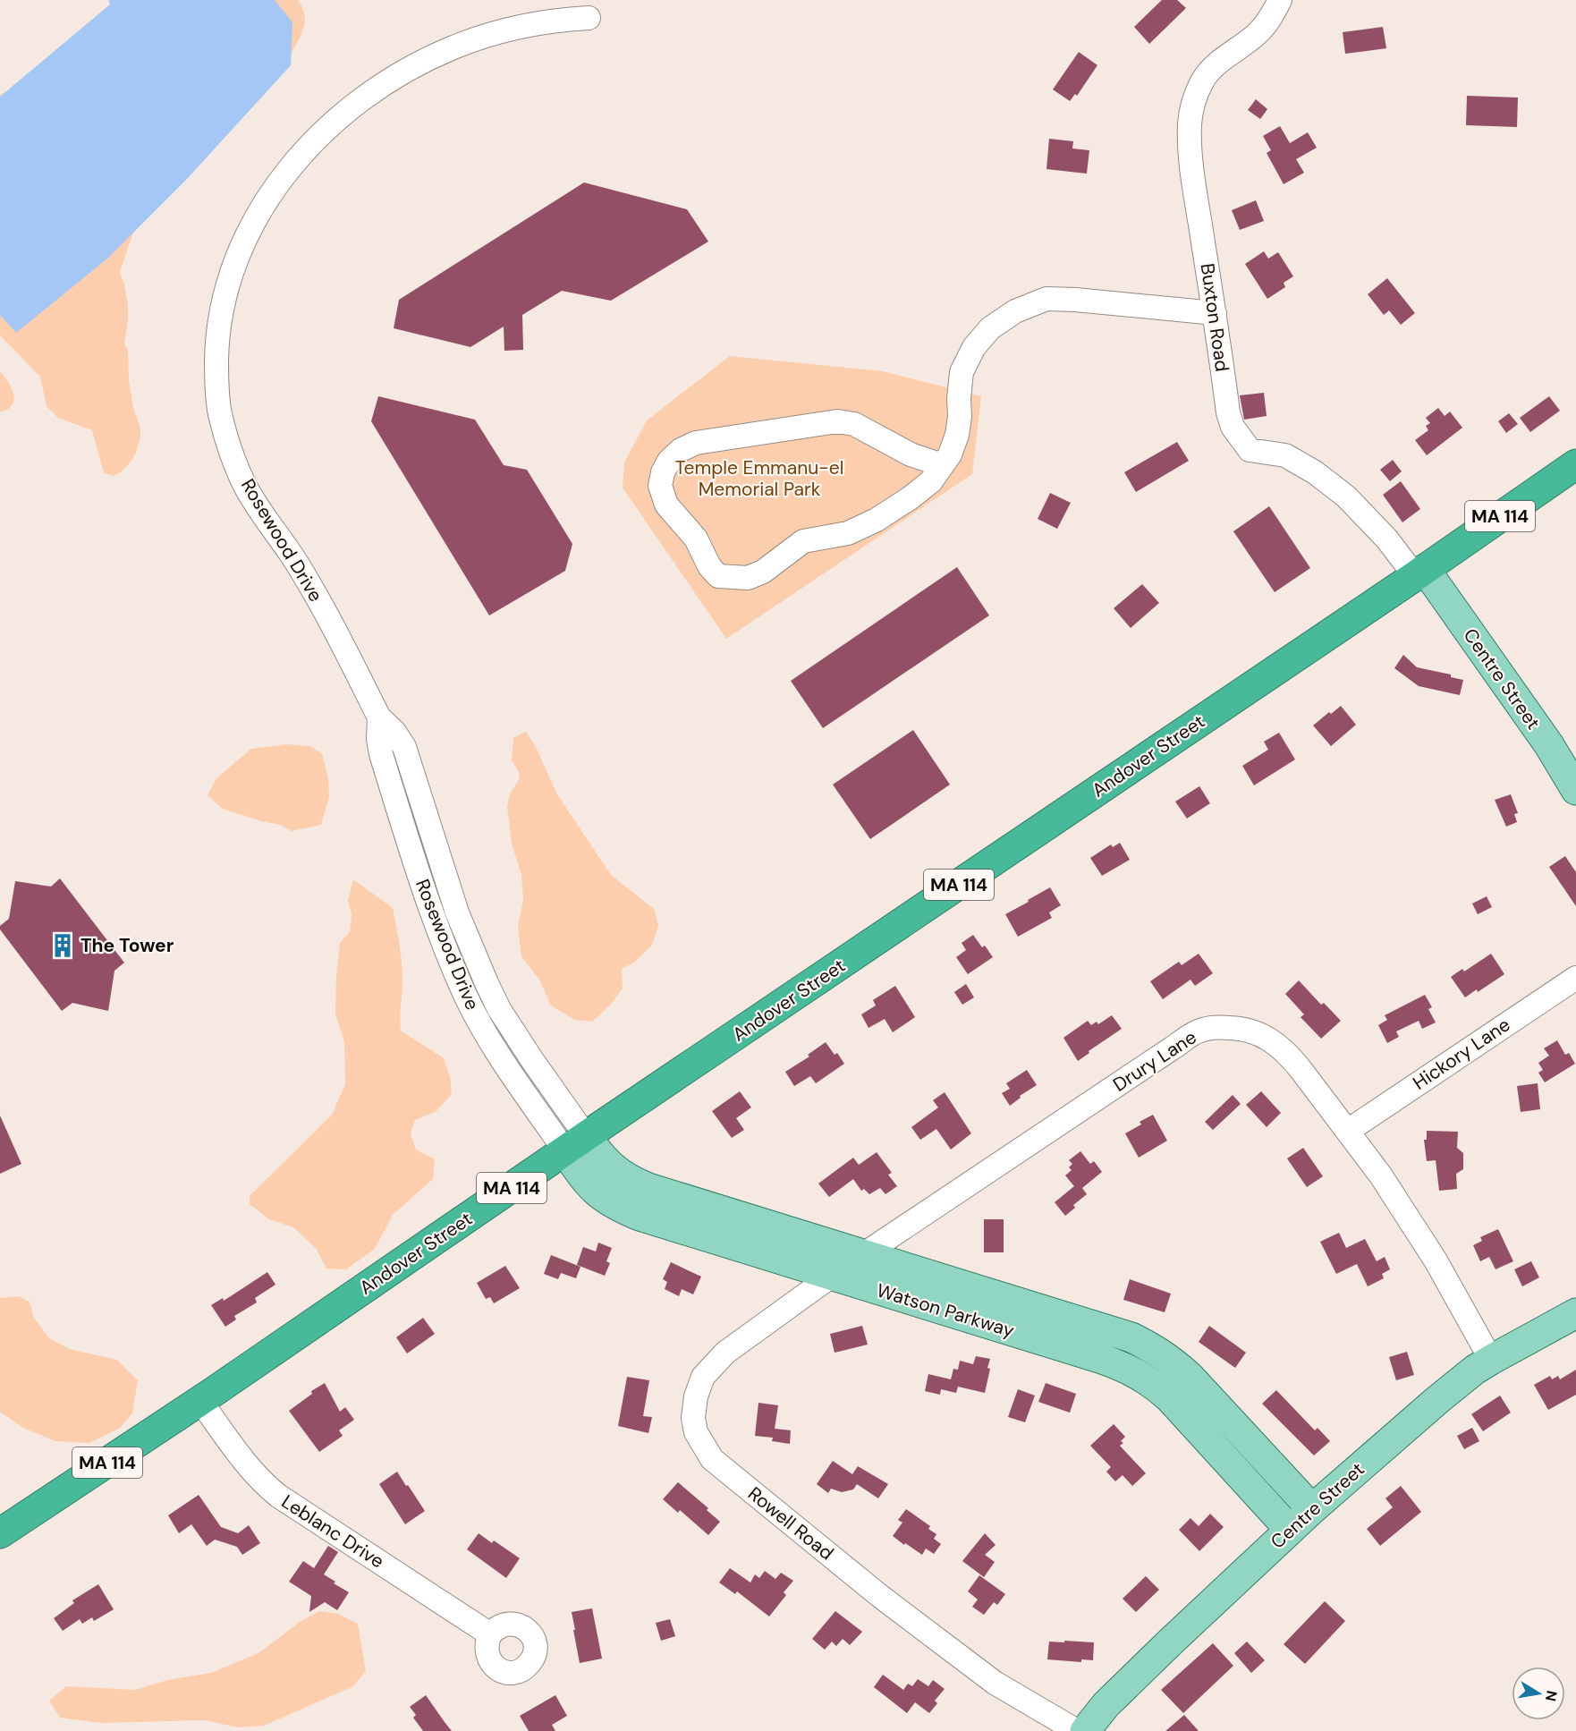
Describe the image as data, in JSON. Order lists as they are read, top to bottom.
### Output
{
  "streets": {
    "highway": ["MA 114", "Andover Street"],
    "main road": ["Centre Street", "Watson Parkway"],
    "street": [
      "Buxton Road",
      "Rosewood Drive",
      "Hickory Lane",
      "Drury Lane",
      "Rowell Road",
      "Leblanc Drive"
    ]
  },
  "crossings": [
    ["Buxton Road", "Centre Street"],
    ["Buxton Road", "Andover Street"],
    ["Rosewood Drive", "Andover Street"],
    ["Rosewood Drive", "Watson Parkway"],
    ["Centre Street", "Andover Street"],
    ["Centre Street", "Drury Lane"],
    ["Centre Street", "Watson Parkway"],
    ["Andover Street", "Watson Parkway"],
    ["Andover Street", "Leblanc Drive"],
    ["Hickory Lane", "Drury Lane"],
    ["Drury Lane", "Watson Parkway"],
    ["Drury Lane", "Rowell Road"],
    ["Watson Parkway", "Rowell Road"]
  ],
  "parks": ["Temple Emmanu-el Memorial Park"],
  "places": {
    "building": ["The Tower"]
  },
  "north": "right"
}
